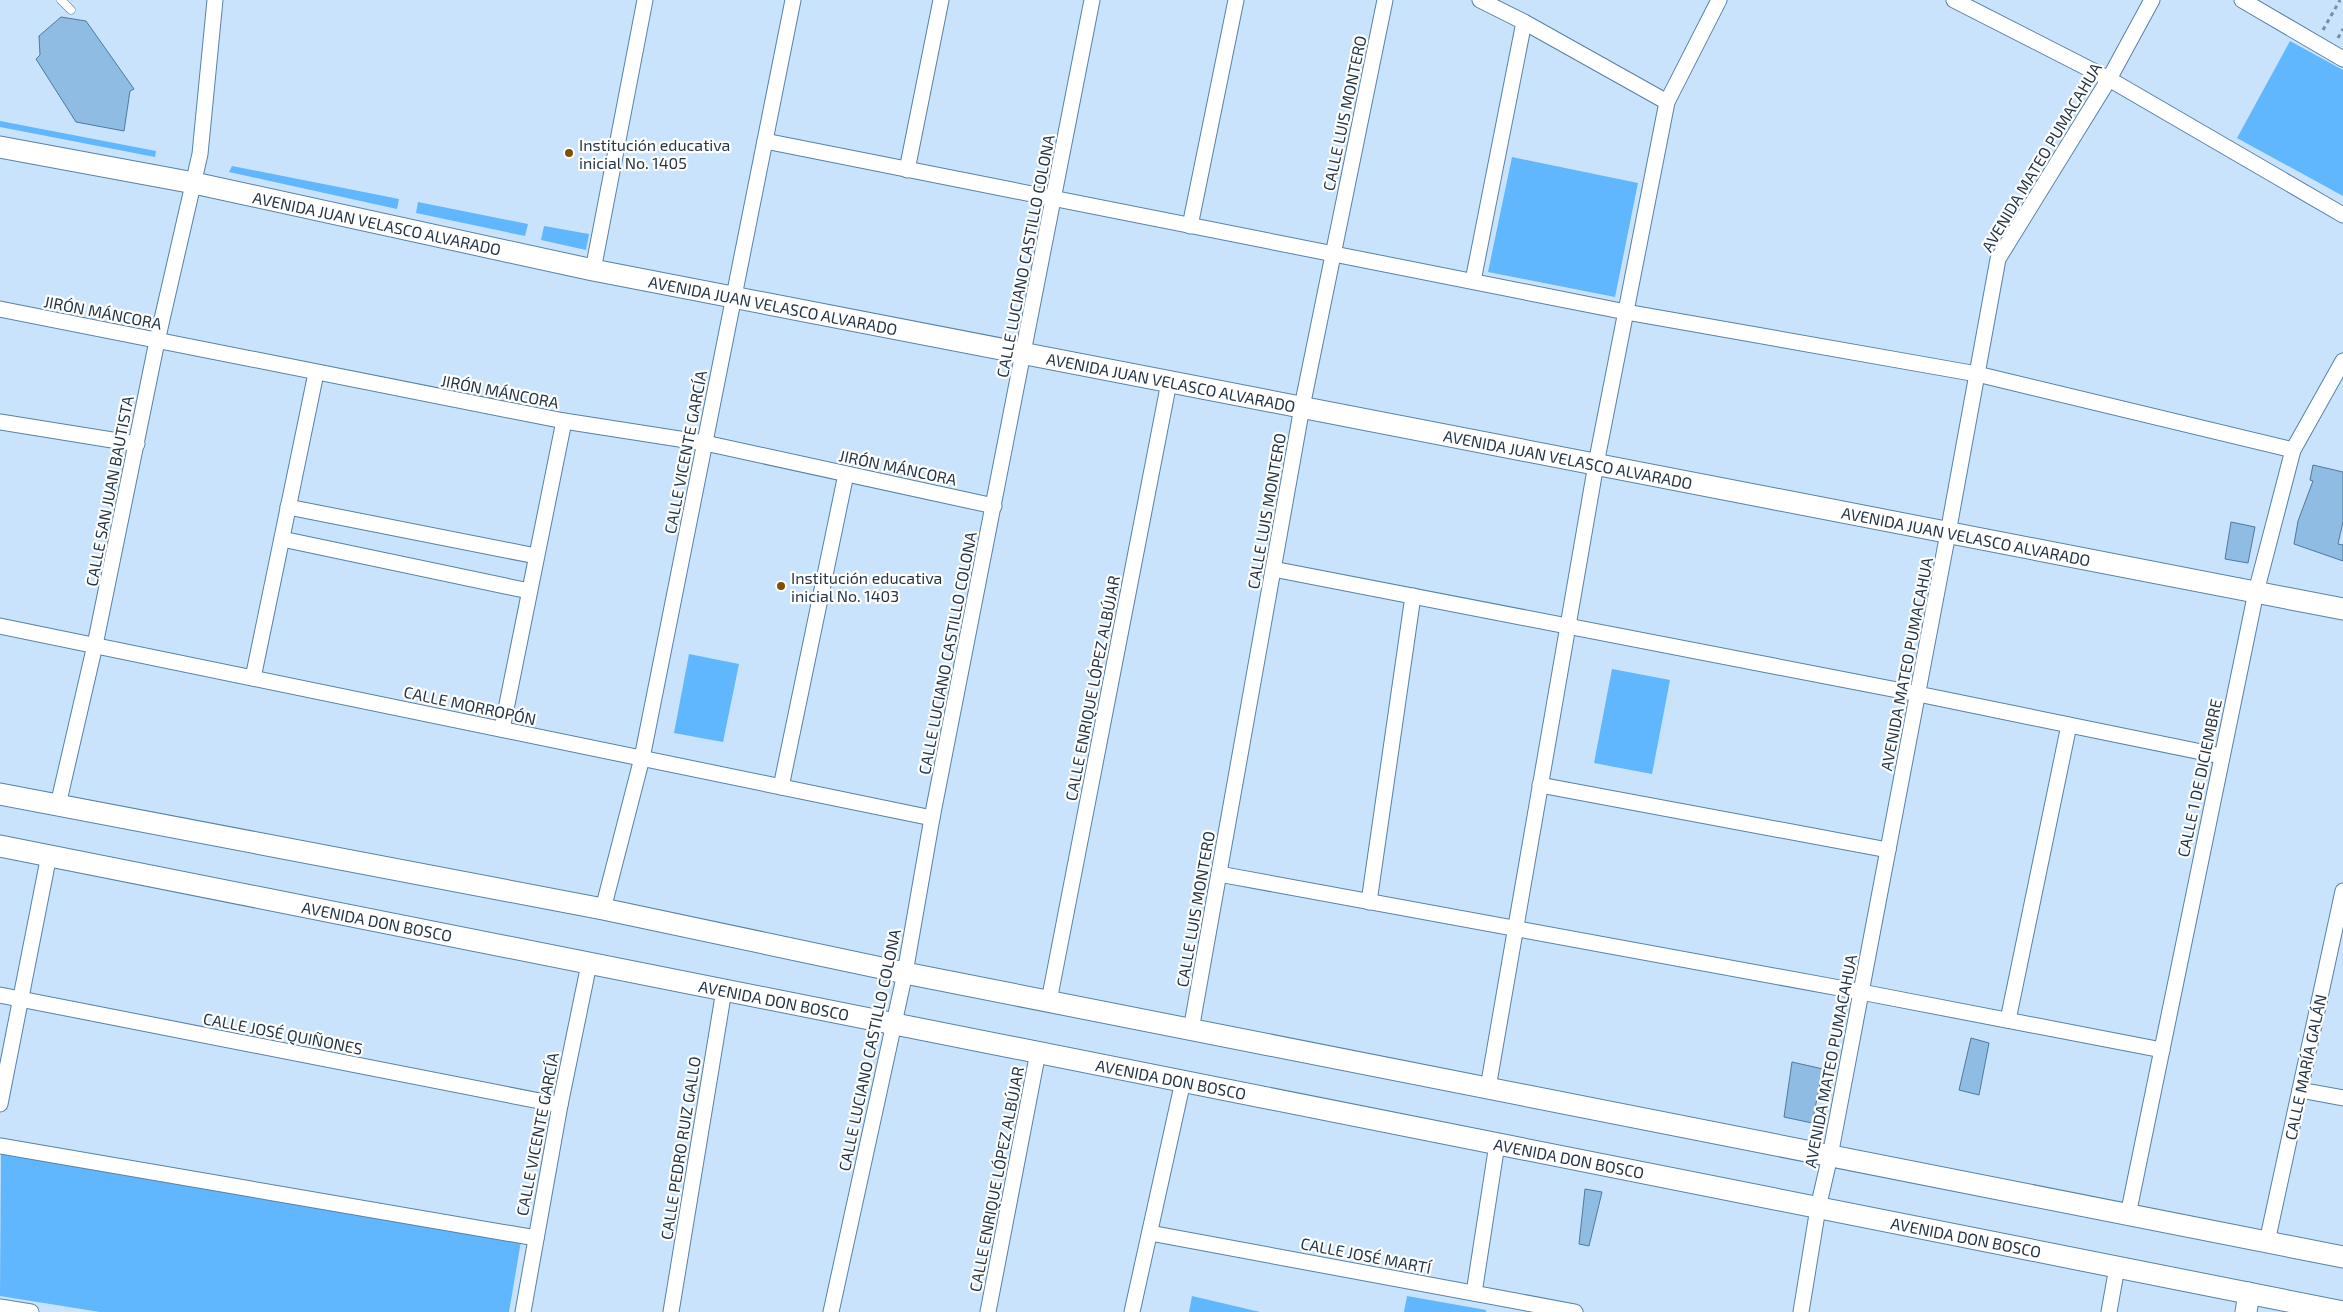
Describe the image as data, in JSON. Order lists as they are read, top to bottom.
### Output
{
  "streets": {
    "street": [
      "CALLE LUIS MONTERO",
      "AVENIDA MATEO PUMACAHUA",
      "AVENIDA JUAN VELASCO ALVARADO",
      "CALLE LUCIANO CASTILLO COLONA",
      "JIRÓN MÁNCORA",
      "CALLE VICENTE GARCÍA",
      "CALLE SAN JUAN BAUTISTA",
      "CALLE ENRIQUE LÓPEZ ALBÚJAR",
      "CALLE MORROPÓN",
      "CALLE 1 DE DICIEMBRE",
      "AVENIDA DON BOSCO",
      "CALLE JOSÉ QUIÑONES",
      "CALLE MARÍA GALÁN",
      "CALLE PEDRO RUIZ GALLO",
      "CALLE JOSÉ MARTÍ"
    ]
  },
  "crossings": [
    ["CALLE LUIS MONTERO", "AVENIDA JUAN VELASCO ALVARADO"],
    ["AVENIDA MATEO PUMACAHUA", "AVENIDA JUAN VELASCO ALVARADO"],
    ["AVENIDA MATEO PUMACAHUA", "AVENIDA DON BOSCO"],
    ["AVENIDA JUAN VELASCO ALVARADO", "CALLE LUCIANO CASTILLO COLONA"],
    ["AVENIDA JUAN VELASCO ALVARADO", "CALLE VICENTE GARCÍA"],
    ["AVENIDA JUAN VELASCO ALVARADO", "CALLE SAN JUAN BAUTISTA"],
    ["AVENIDA JUAN VELASCO ALVARADO", "CALLE ENRIQUE LÓPEZ ALBÚJAR"],
    ["AVENIDA JUAN VELASCO ALVARADO", "CALLE 1 DE DICIEMBRE"],
    ["CALLE LUCIANO CASTILLO COLONA", "JIRÓN MÁNCORA"],
    ["CALLE LUCIANO CASTILLO COLONA", "CALLE MORROPÓN"],
    ["CALLE LUCIANO CASTILLO COLONA", "AVENIDA DON BOSCO"],
    ["JIRÓN MÁNCORA", "CALLE VICENTE GARCÍA"],
    ["JIRÓN MÁNCORA", "CALLE SAN JUAN BAUTISTA"],
    ["CALLE VICENTE GARCÍA", "CALLE MORROPÓN"],
    ["CALLE VICENTE GARCÍA", "AVENIDA DON BOSCO"],
    ["CALLE VICENTE GARCÍA", "CALLE JOSÉ QUIÑONES"],
    ["CALLE SAN JUAN BAUTISTA", "CALLE MORROPÓN"],
    ["CALLE ENRIQUE LÓPEZ ALBÚJAR", "AVENIDA DON BOSCO"],
    ["AVENIDA DON BOSCO", "CALLE PEDRO RUIZ GALLO"]
  ],
  "places": ["Institución educativa inicial No. 1405", "Institución educativa inicial No. 1403"]
}
